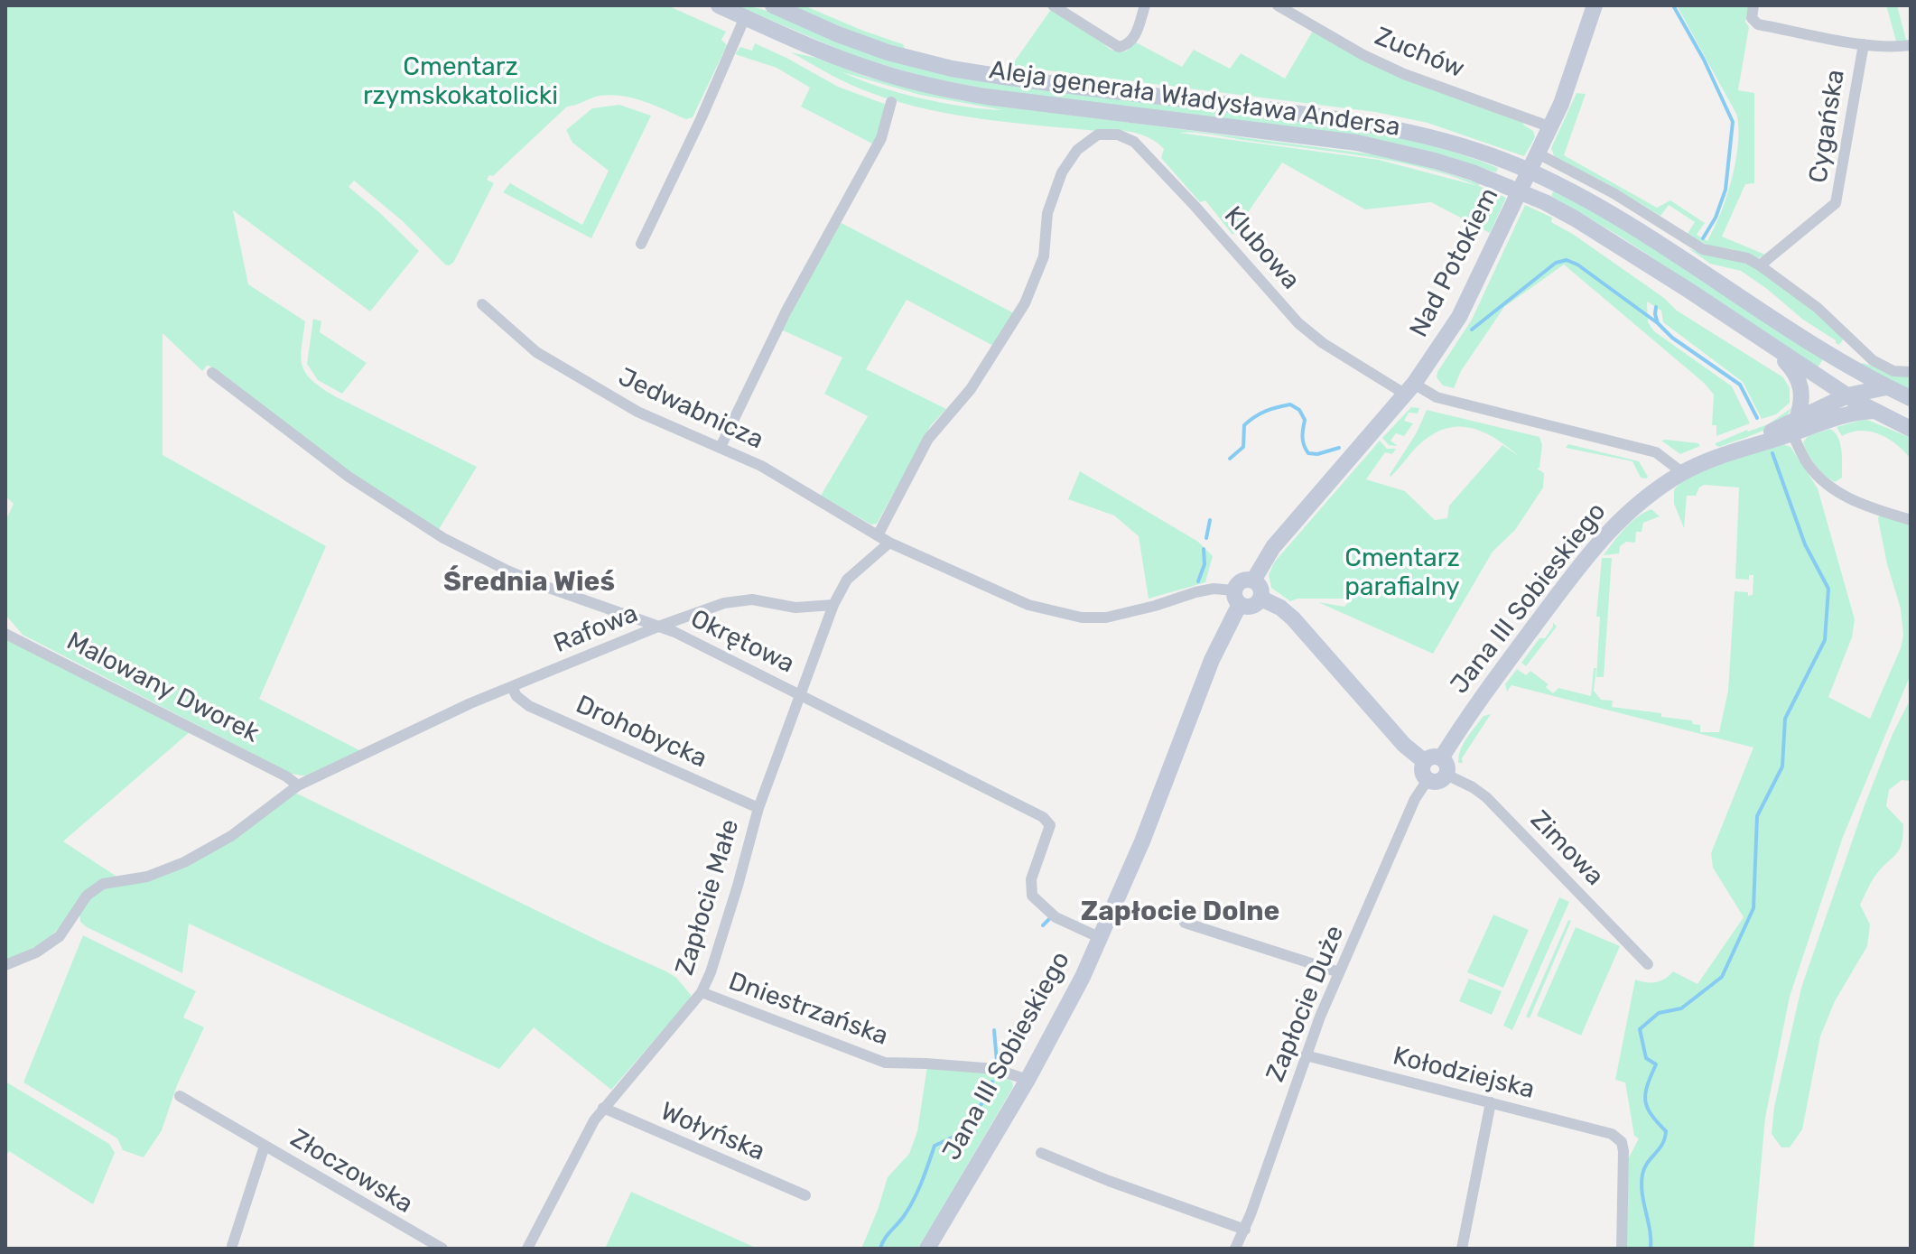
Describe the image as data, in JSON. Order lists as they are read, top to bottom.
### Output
{
  "streets": {
    "main road": ["Aleja generała Władysława Andersa", "Nad Potokiem", "Jana III Sobieskiego"],
    "street": [
      "Zuchów",
      "Cygańska",
      "Klubowa",
      "Jedwabnicza",
      "Rafowa",
      "Okrętowa",
      "Malowany Dworek",
      "Drohobycka",
      "Zimowa",
      "Zapłocie Małe",
      "Zapłocie Duże",
      "Dniestrzańska",
      "Kołodziejska",
      "Wołyńska",
      "Złoczowska"
    ]
  },
  "crossings": [
    ["Zuchów", "Nad Potokiem"],
    ["Aleja generała Władysława Andersa", "Jana III Sobieskiego"],
    ["Klubowa", "Nad Potokiem"],
    ["Klubowa", "Jedwabnicza"],
    ["Klubowa", "Jana III Sobieskiego"],
    ["Nad Potokiem", "Jana III Sobieskiego"],
    ["Jana III Sobieskiego", "Okrętowa"],
    ["Jana III Sobieskiego", "Zimowa"],
    ["Jana III Sobieskiego", "Dniestrzańska"],
    ["Rafowa", "Okrętowa"],
    ["Rafowa", "Malowany Dworek"],
    ["Rafowa", "Drohobycka"],
    ["Rafowa", "Zapłocie Małe"],
    ["Okrętowa", "Zapłocie Małe"],
    ["Drohobycka", "Zapłocie Małe"],
    ["Zapłocie Małe", "Dniestrzańska"],
    ["Zapłocie Małe", "Wołyńska"],
    ["Zapłocie Duże", "Kołodziejska"]
  ],
  "districts": ["Średnia Wieś", "Zapłocie Dolne"],
  "parks": ["Cmentarz rzymskokatolicki", "Cmentarz parafialny"]
}
